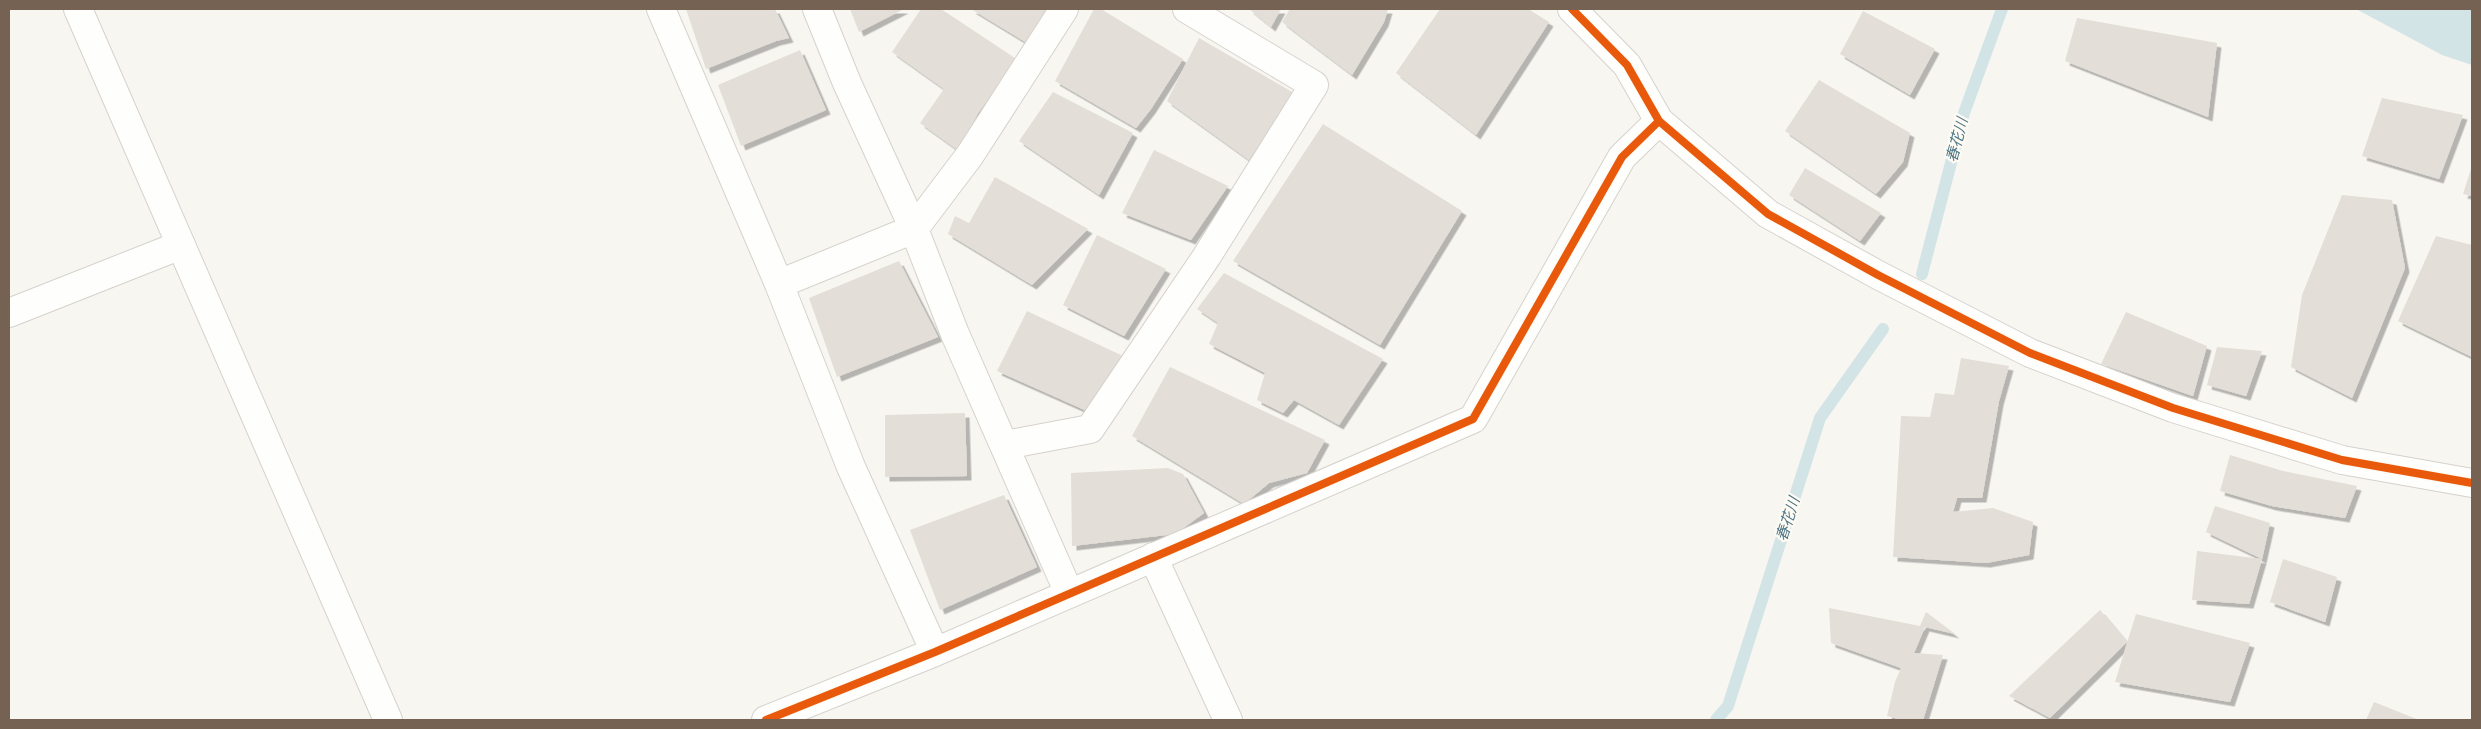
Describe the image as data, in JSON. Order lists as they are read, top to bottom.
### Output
{
  "water": ["春花川"]
}
